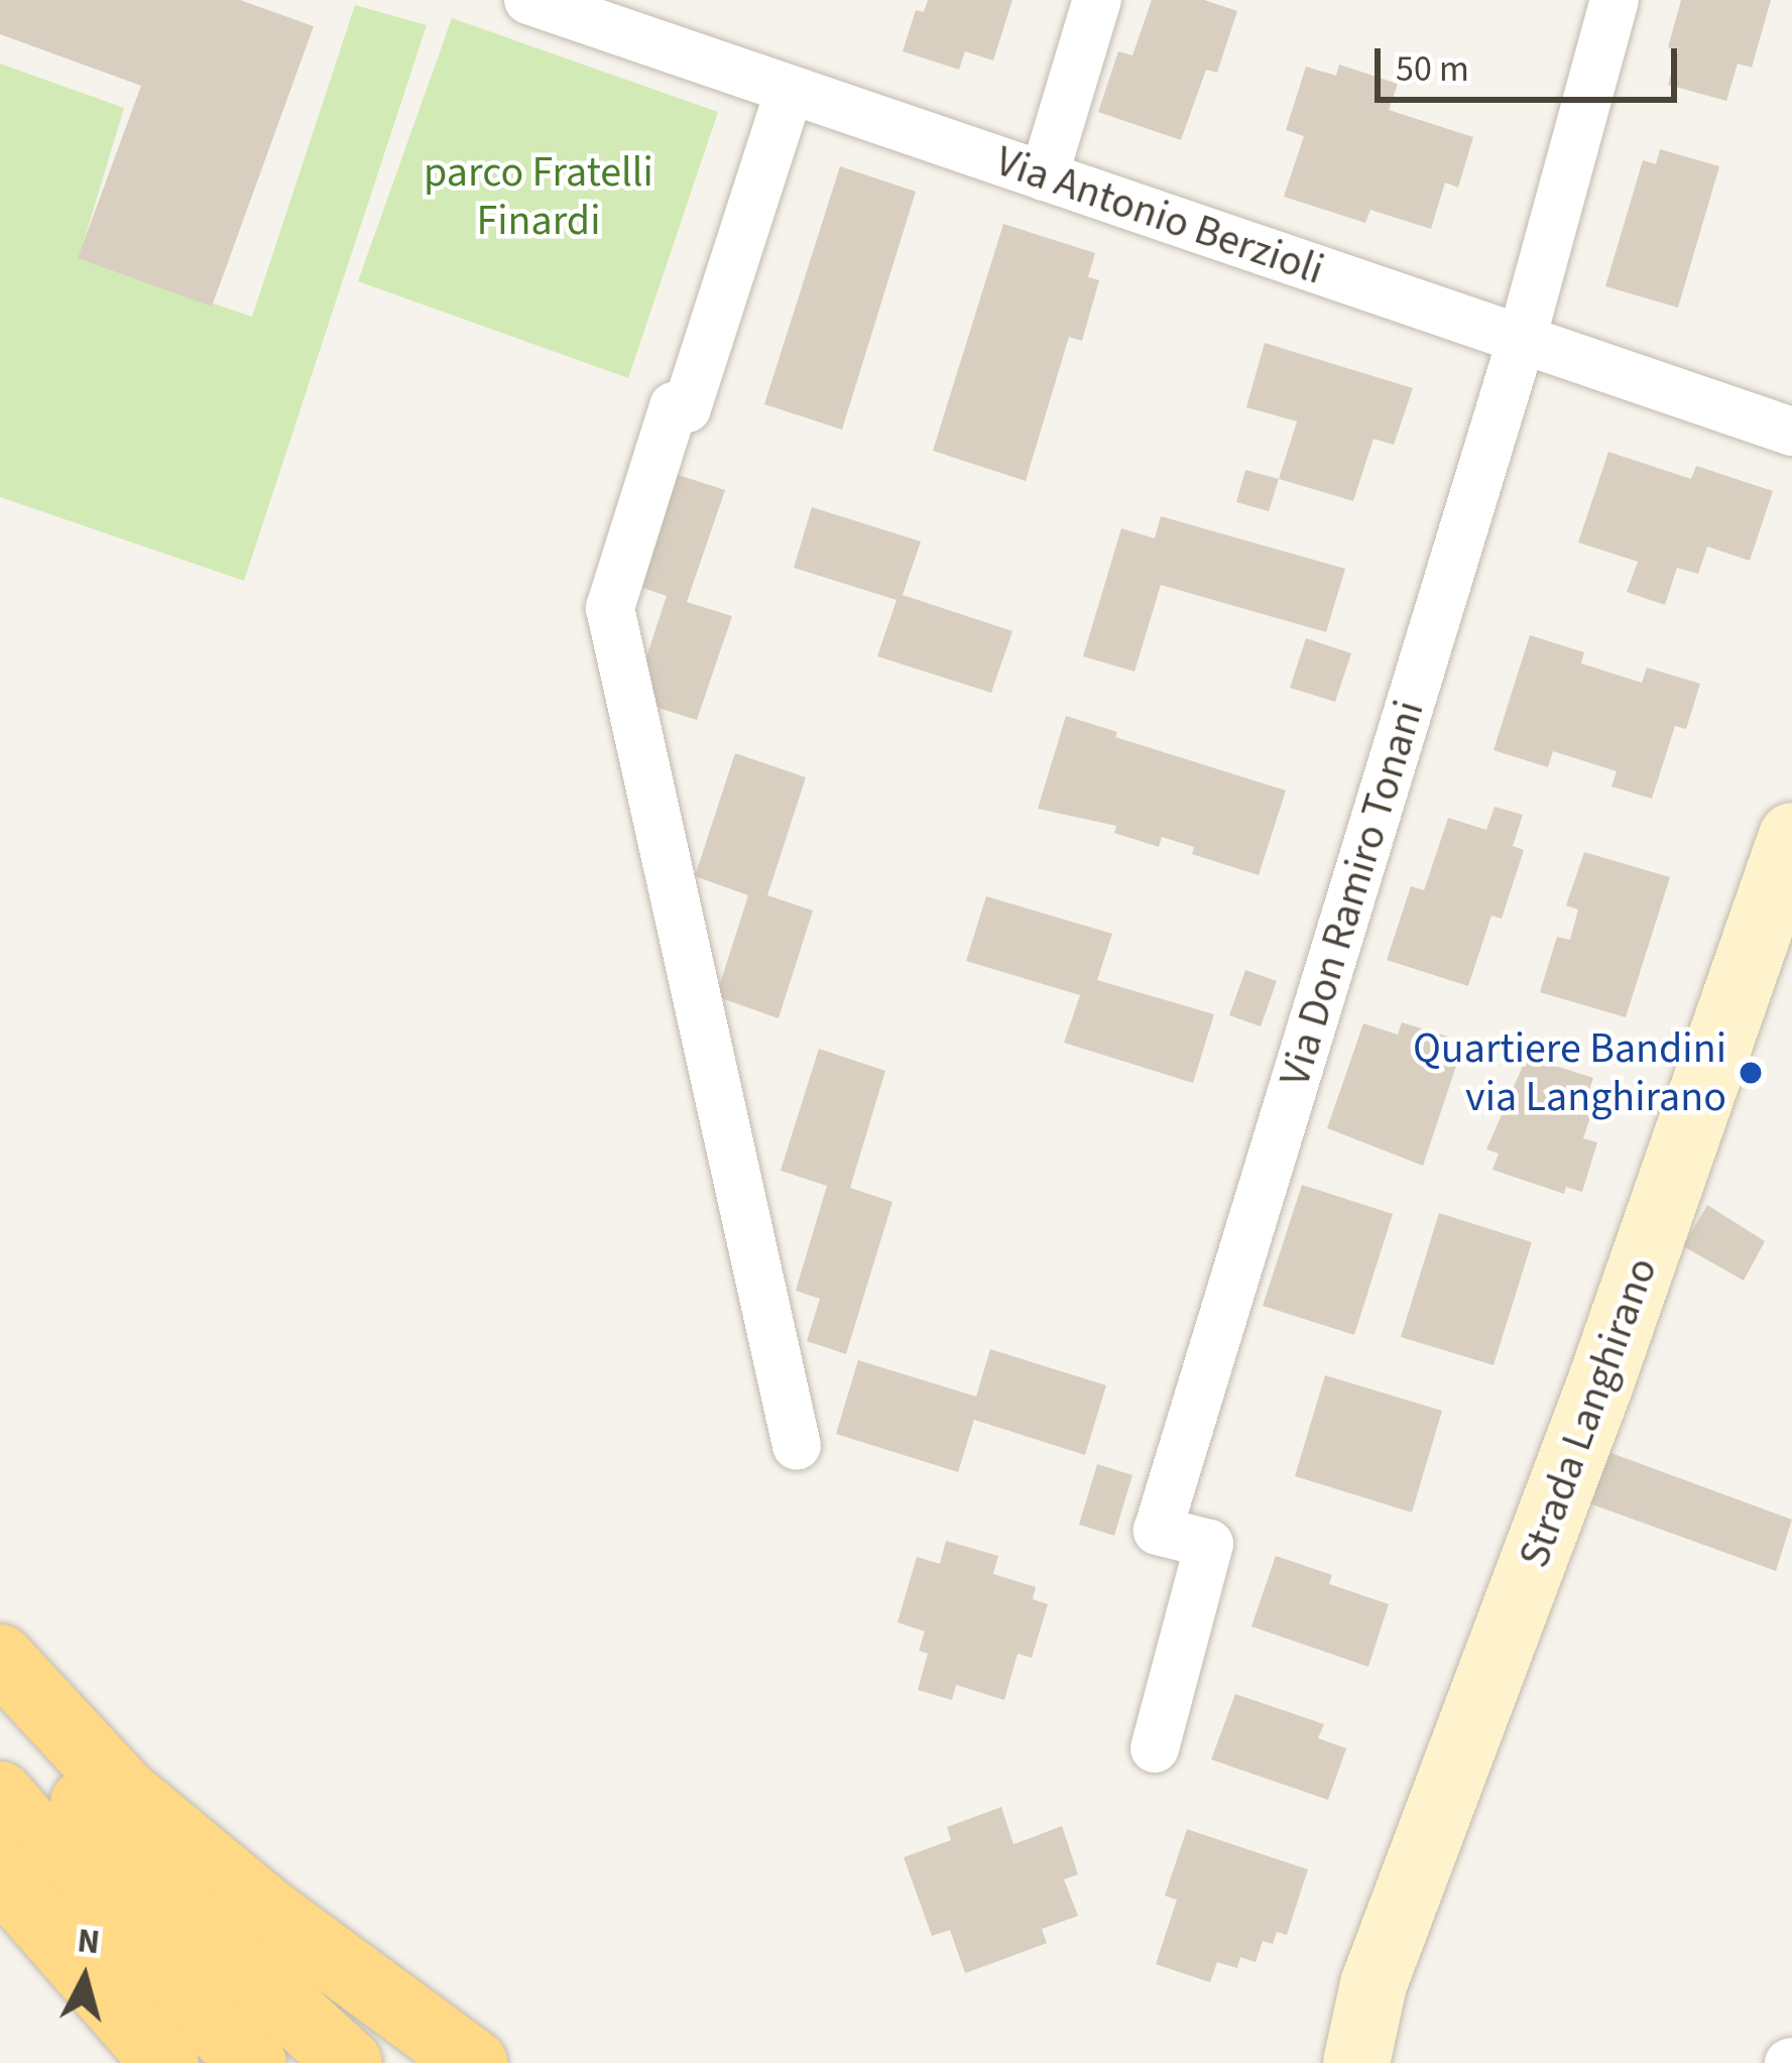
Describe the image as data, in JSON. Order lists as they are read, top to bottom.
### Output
{
  "streets": {
    "main road": ["Strada Langhirano"],
    "street": ["Via Antonio Berzioli", "Via Don Ramiro Tonani"]
  },
  "crossings": [
    ["Via Antonio Berzioli", "Via Don Ramiro Tonani"]
  ],
  "parks": ["parco Fratelli Finardi"],
  "places": ["Quartiere Bandini via Langhirano"],
  "scale_bar": "50 m",
  "north": "top"
}
